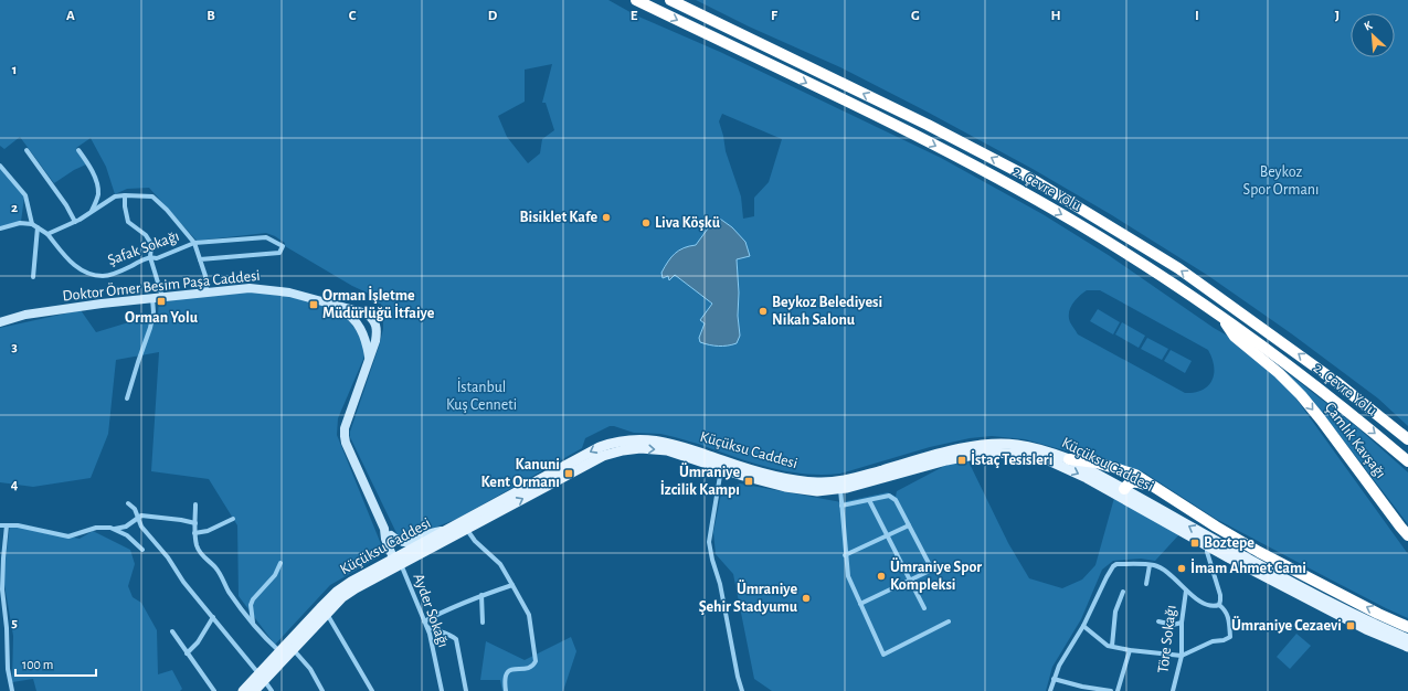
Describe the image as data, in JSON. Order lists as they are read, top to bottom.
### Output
{
  "streets": {
    "highway": ["2. Çevre Yolu", "Çamlık Kavşağı"],
    "main road": ["Küçüksu Caddesi"],
    "street": [
      "Şafak Sokağı",
      "Doktor Ömer Besim Paşa Caddesi",
      "Ayder Sokağı",
      "Töre Sokağı"
    ]
  },
  "crossings": [
    ["2. Çevre Yolu", "Çamlık Kavşağı"],
    ["Küçüksu Caddesi", "Ayder Sokağı"]
  ],
  "one_way": ["Çamlık Kavşağı"],
  "parks": ["Beykoz Spor Ormanı", "İstanbul Kuş Cenneti"],
  "places": {
    "other": [
      "Bisiklet Kafe",
      "Liva Köşkü",
      "Beykoz Belediyesi Nikah Salonu",
      "İmam Ahmet Cami",
      "Ümraniye Spor Kompleksi",
      "Ümraniye Şehir Stadyumu"
    ],
    "transit": [
      "Orman Yolu",
      "Orman İşletme Müdürlüğü İtfaiye",
      "İstaç Tesisleri",
      "Kanuni Kent Ormanı",
      "Ümraniye İzcilik Kampı",
      "Boztepe",
      "Ümraniye Cezaevi"
    ]
  },
  "scale_bar": "100 m",
  "north": "top left",
  "grid": {
    "columns": [
      "A",
      "B",
      "C",
      "D",
      "E",
      "F",
      "G",
      "H",
      "I",
      "J"
    ],
    "rows": [
      "1",
      "2",
      "3",
      "4",
      "5"
    ]
  }
}
